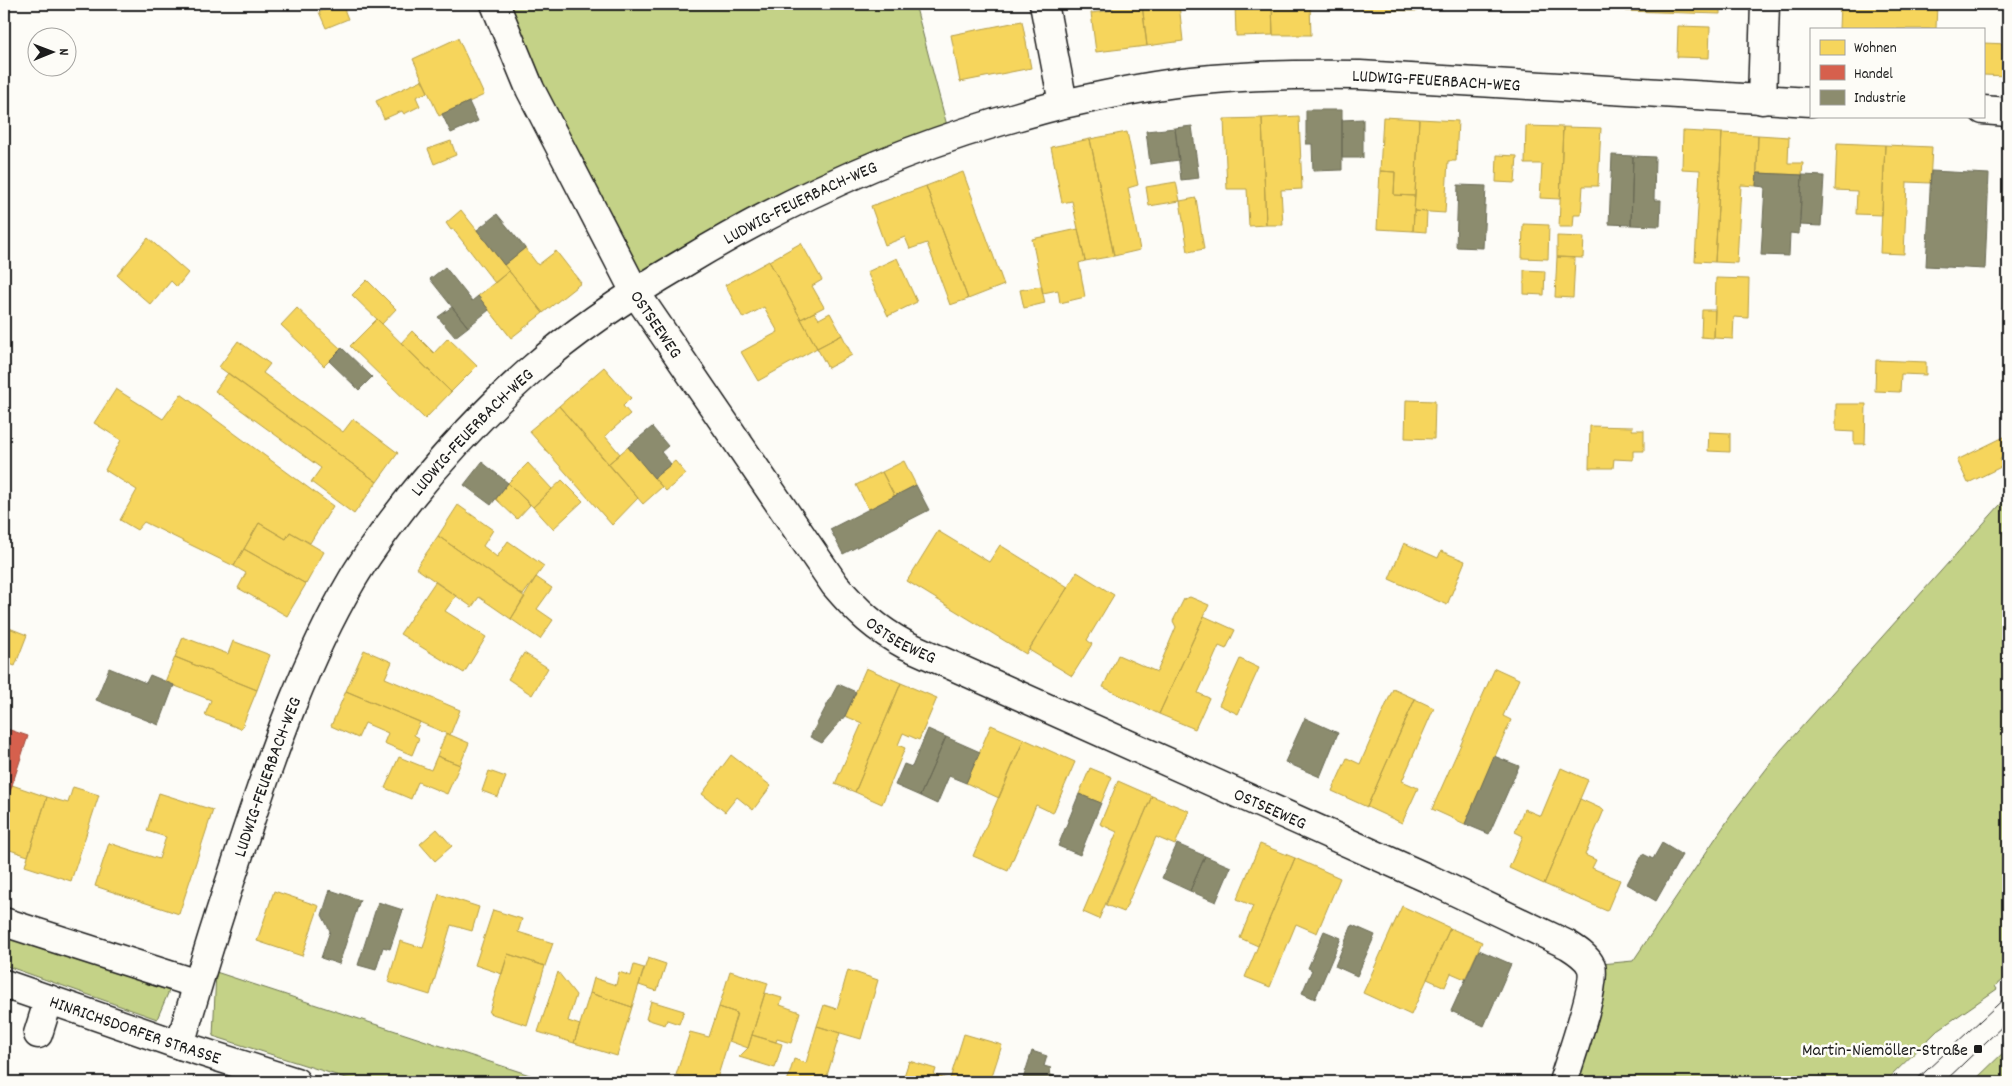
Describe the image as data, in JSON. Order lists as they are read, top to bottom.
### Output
{
  "streets": {
    "street": ["LUDWIG-FEUERBACH-WEG", "OSTSEEWEG", "HINRICHSDORFER STRASSE"]
  },
  "crossings": [
    ["LUDWIG-FEUERBACH-WEG", "OSTSEEWEG"],
    ["LUDWIG-FEUERBACH-WEG", "HINRICHSDORFER STRASSE"]
  ],
  "places": {
    "transit": ["Martin-Niemöller-Straße"]
  },
  "legend": ["Wohnen", "Handel", "Industrie"],
  "north": "right"
}
